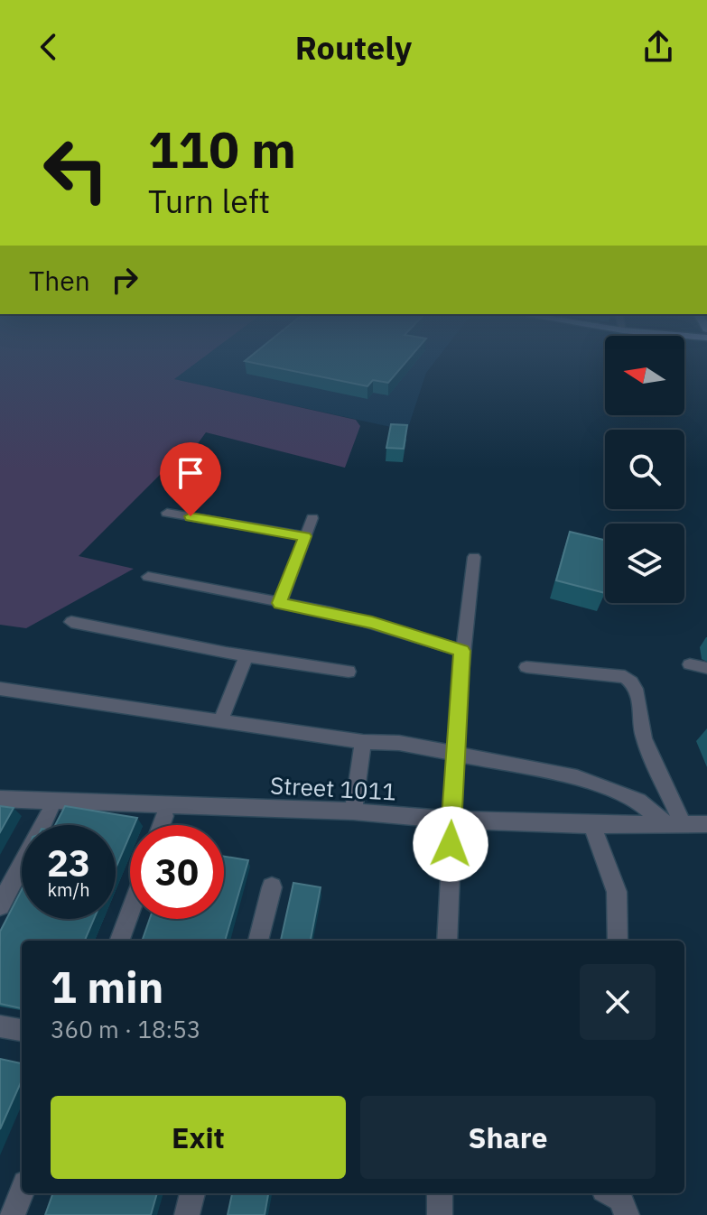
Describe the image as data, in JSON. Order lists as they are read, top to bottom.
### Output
{
  "streets": {
    "street": ["Street 1011"]
  },
  "north": "left",
  "page": {
    "header": "Routely",
    "turn": ["110 m", "Turn left"],
    "then": "Then",
    "speed": "23 km/h",
    "limit": "30",
    "heading": ["1 min", "360 m · 18:53"],
    "buttons": ["Exit", "Share"]
  }
}
